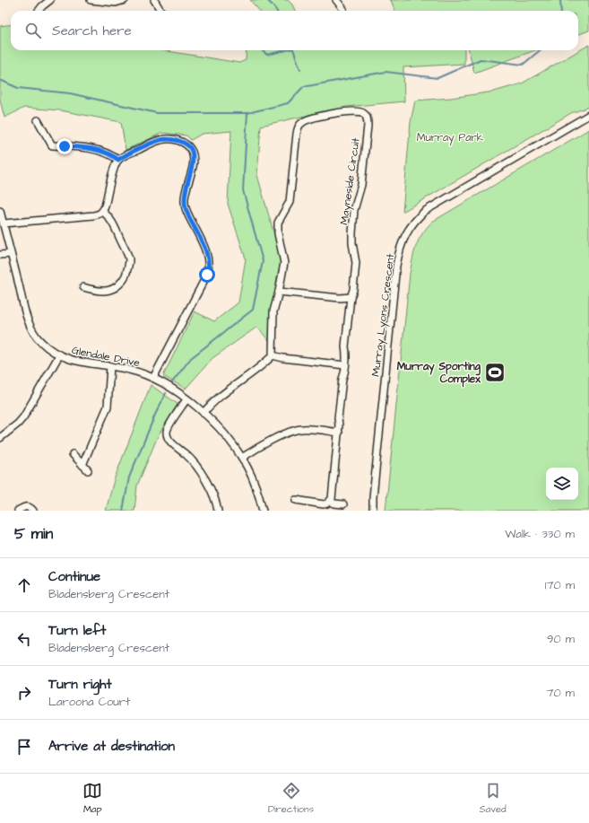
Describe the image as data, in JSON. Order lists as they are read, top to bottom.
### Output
{
  "streets": {
    "street": ["Mayneside Circuit", "Murray Lyons Crescent", "Glendale Drive"]
  },
  "parks": ["Murray Park"],
  "places": {
    "sports": ["Murray Sporting Complex"]
  },
  "page": {
    "search": "Search here",
    "heading": ["5 min", "Walk · 330 m"],
    "list": [
      ["Continue", "Bladensberg Crescent", "170 m"],
      ["Turn left", "Bladensberg Crescent", "90 m"],
      ["Turn right", "Laroona Court", "70 m"],
      "Arrive at destination"
    ],
    "nav": ["Map", "Directions", "Saved"]
  }
}
